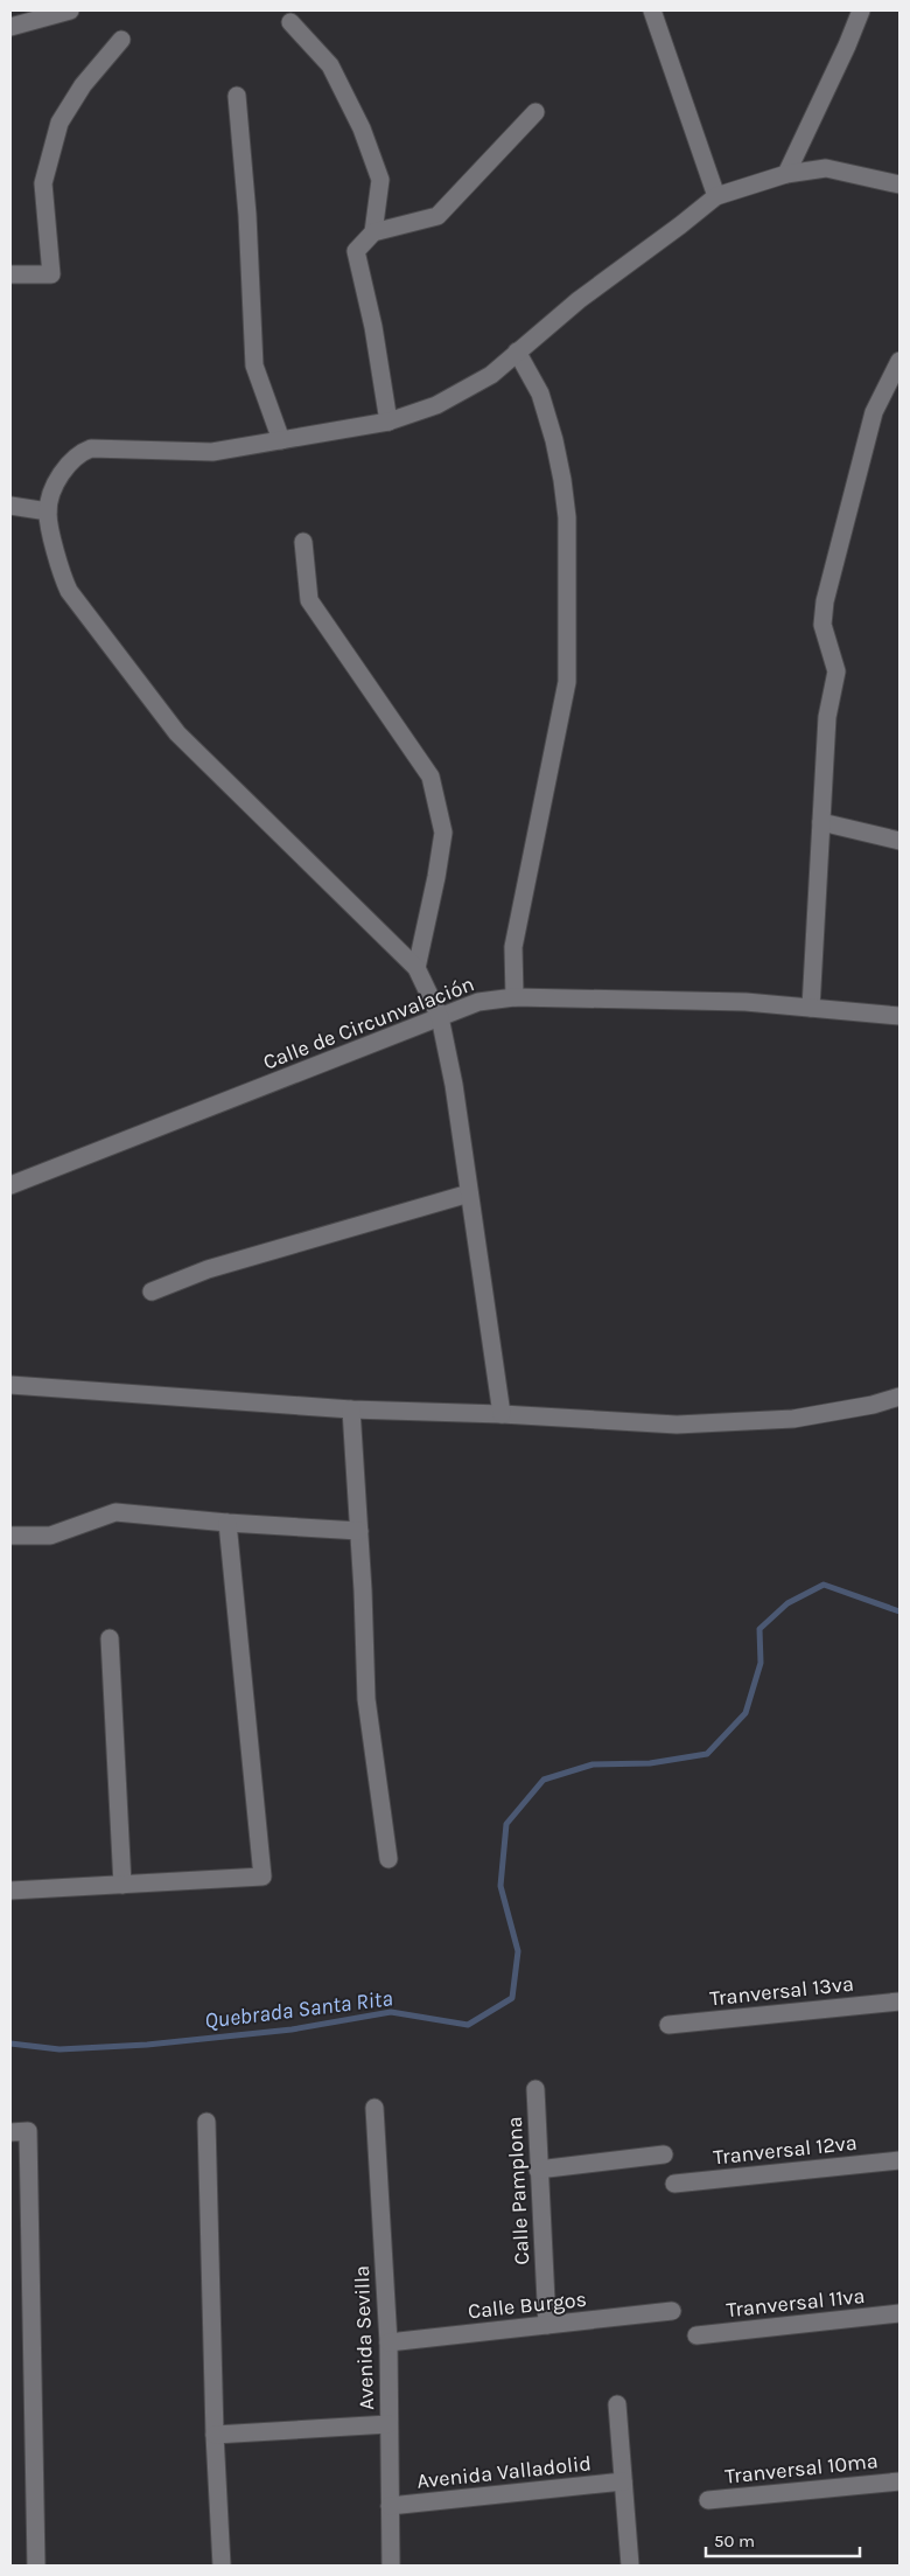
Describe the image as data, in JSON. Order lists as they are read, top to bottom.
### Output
{
  "streets": {
    "street": [
      "Calle de Circunvalación",
      "Tranversal 13va",
      "Tranversal 12va",
      "Calle Pamplona",
      "Tranversal 11va",
      "Calle Burgos",
      "Avenida Sevilla",
      "Tranversal 10ma",
      "Avenida Valladolid"
    ]
  },
  "crossings": [
    ["Calle Pamplona", "Calle Burgos"],
    ["Calle Burgos", "Avenida Sevilla"],
    ["Avenida Sevilla", "Avenida Valladolid"]
  ],
  "water": ["Quebrada Santa Rita"],
  "scale_bar": "50 m"
}
